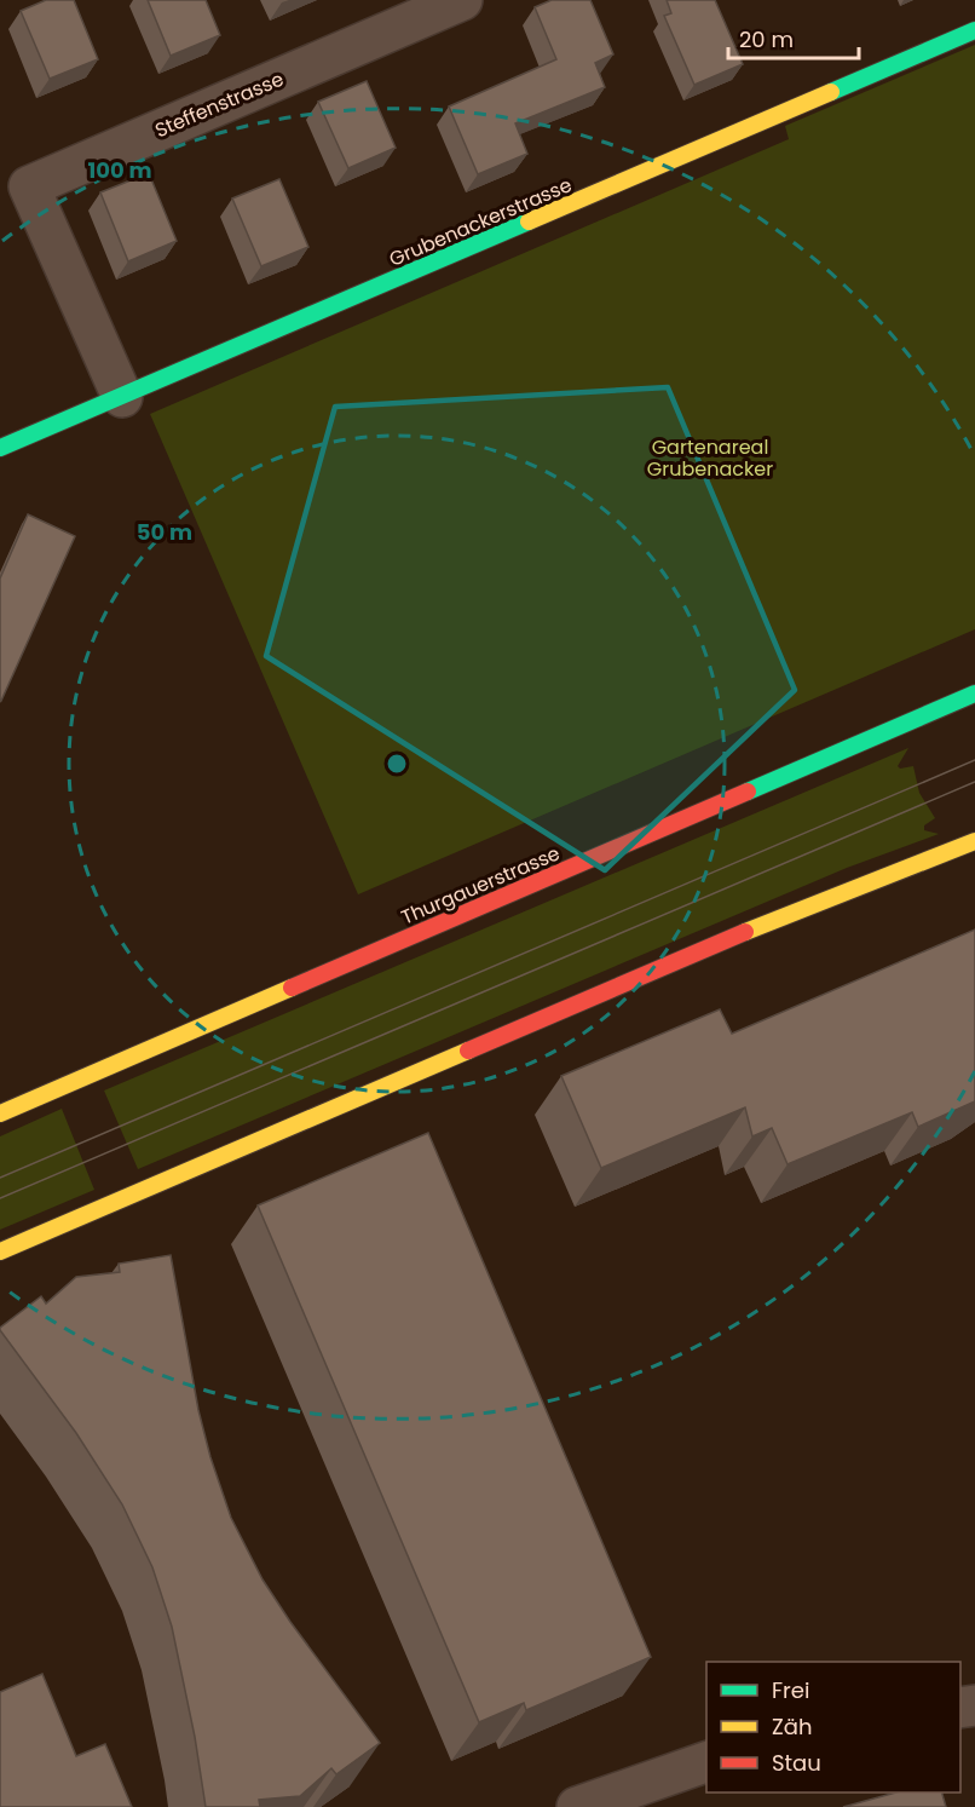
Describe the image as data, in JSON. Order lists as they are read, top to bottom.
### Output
{
  "streets": {
    "main road": ["Grubenackerstrasse", "Thurgauerstrasse"],
    "street": ["Steffenstrasse"]
  },
  "crossings": [
    ["Steffenstrasse", "Grubenackerstrasse"]
  ],
  "parks": ["Gartenareal Grubenacker"],
  "legend": ["Frei", "Zäh", "Stau"],
  "scale_bar": "20 m",
  "rings": ["100 m", "50 m"]
}
